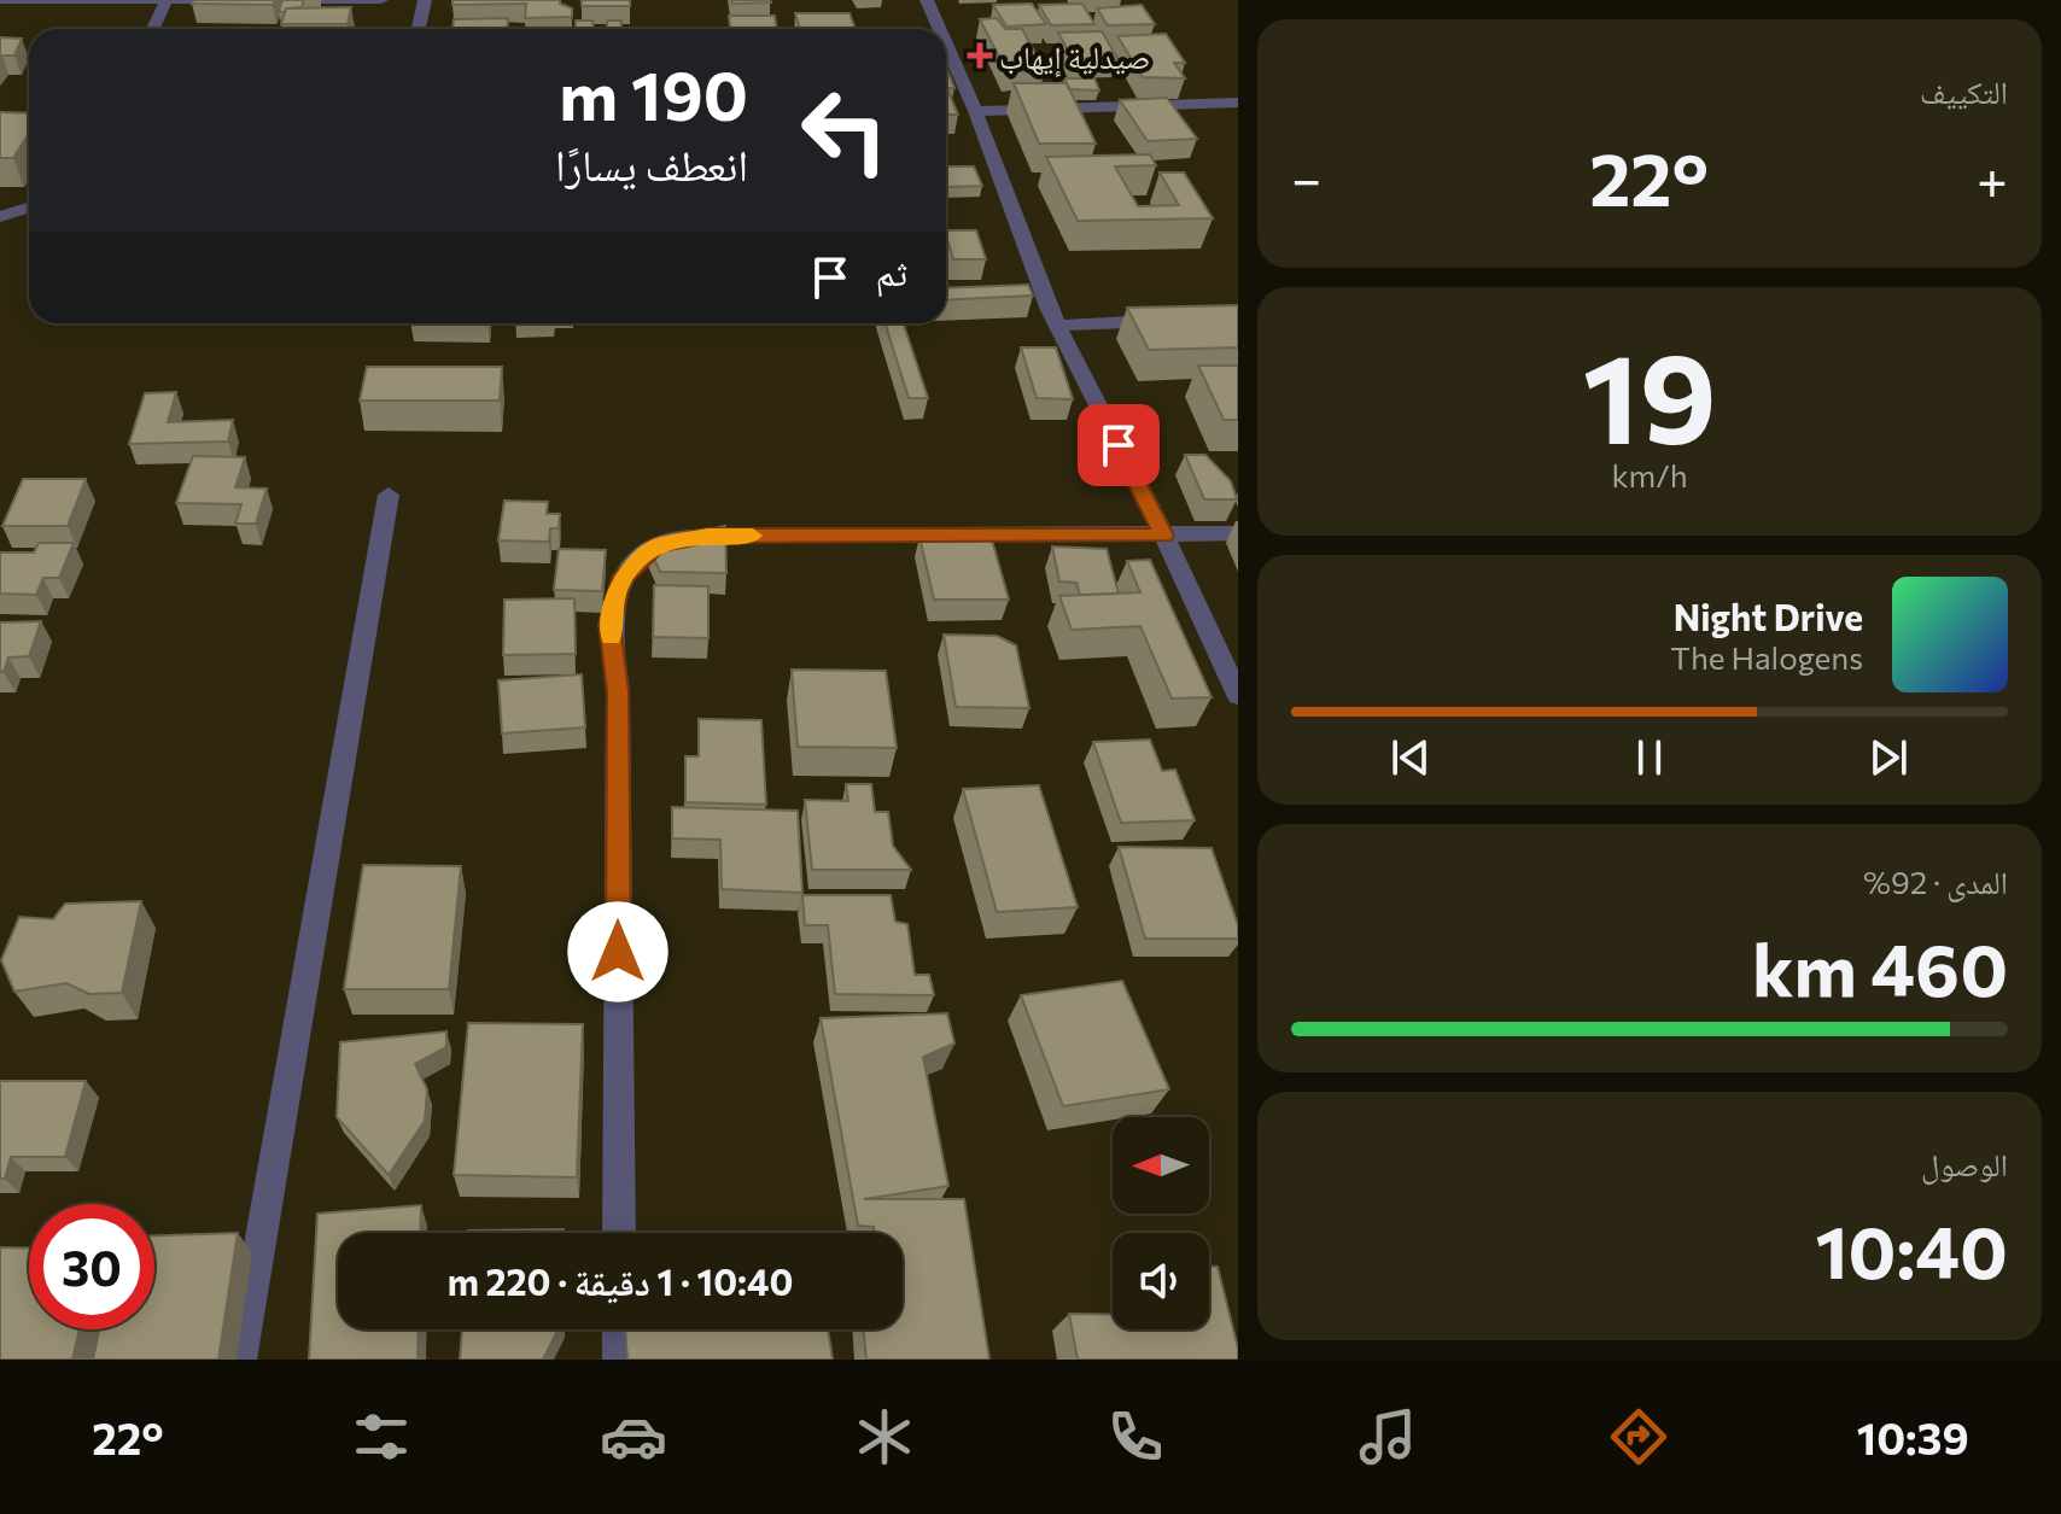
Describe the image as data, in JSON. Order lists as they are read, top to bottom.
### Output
{
  "places": {
    "health": ["صيدلية إيهاب"]
  },
  "north": "left",
  "page": {
    "tile": [
      "التكييف",
      ["19", "km/h"],
      ["المدى · 92%", "460 km"],
      ["الوصول", "10:40"]
    ],
    "turn": ["190 m", "انعطف يسارًا"],
    "heat": ["−", "22°", "+"],
    "then": "ثم",
    "song": ["Night Drive", "The Halogens"],
    "limit": "30",
    "trip": "10:40 · 1 دقيقة · 220 m",
    "tabs": ["10:39", "22°"]
  }
}
